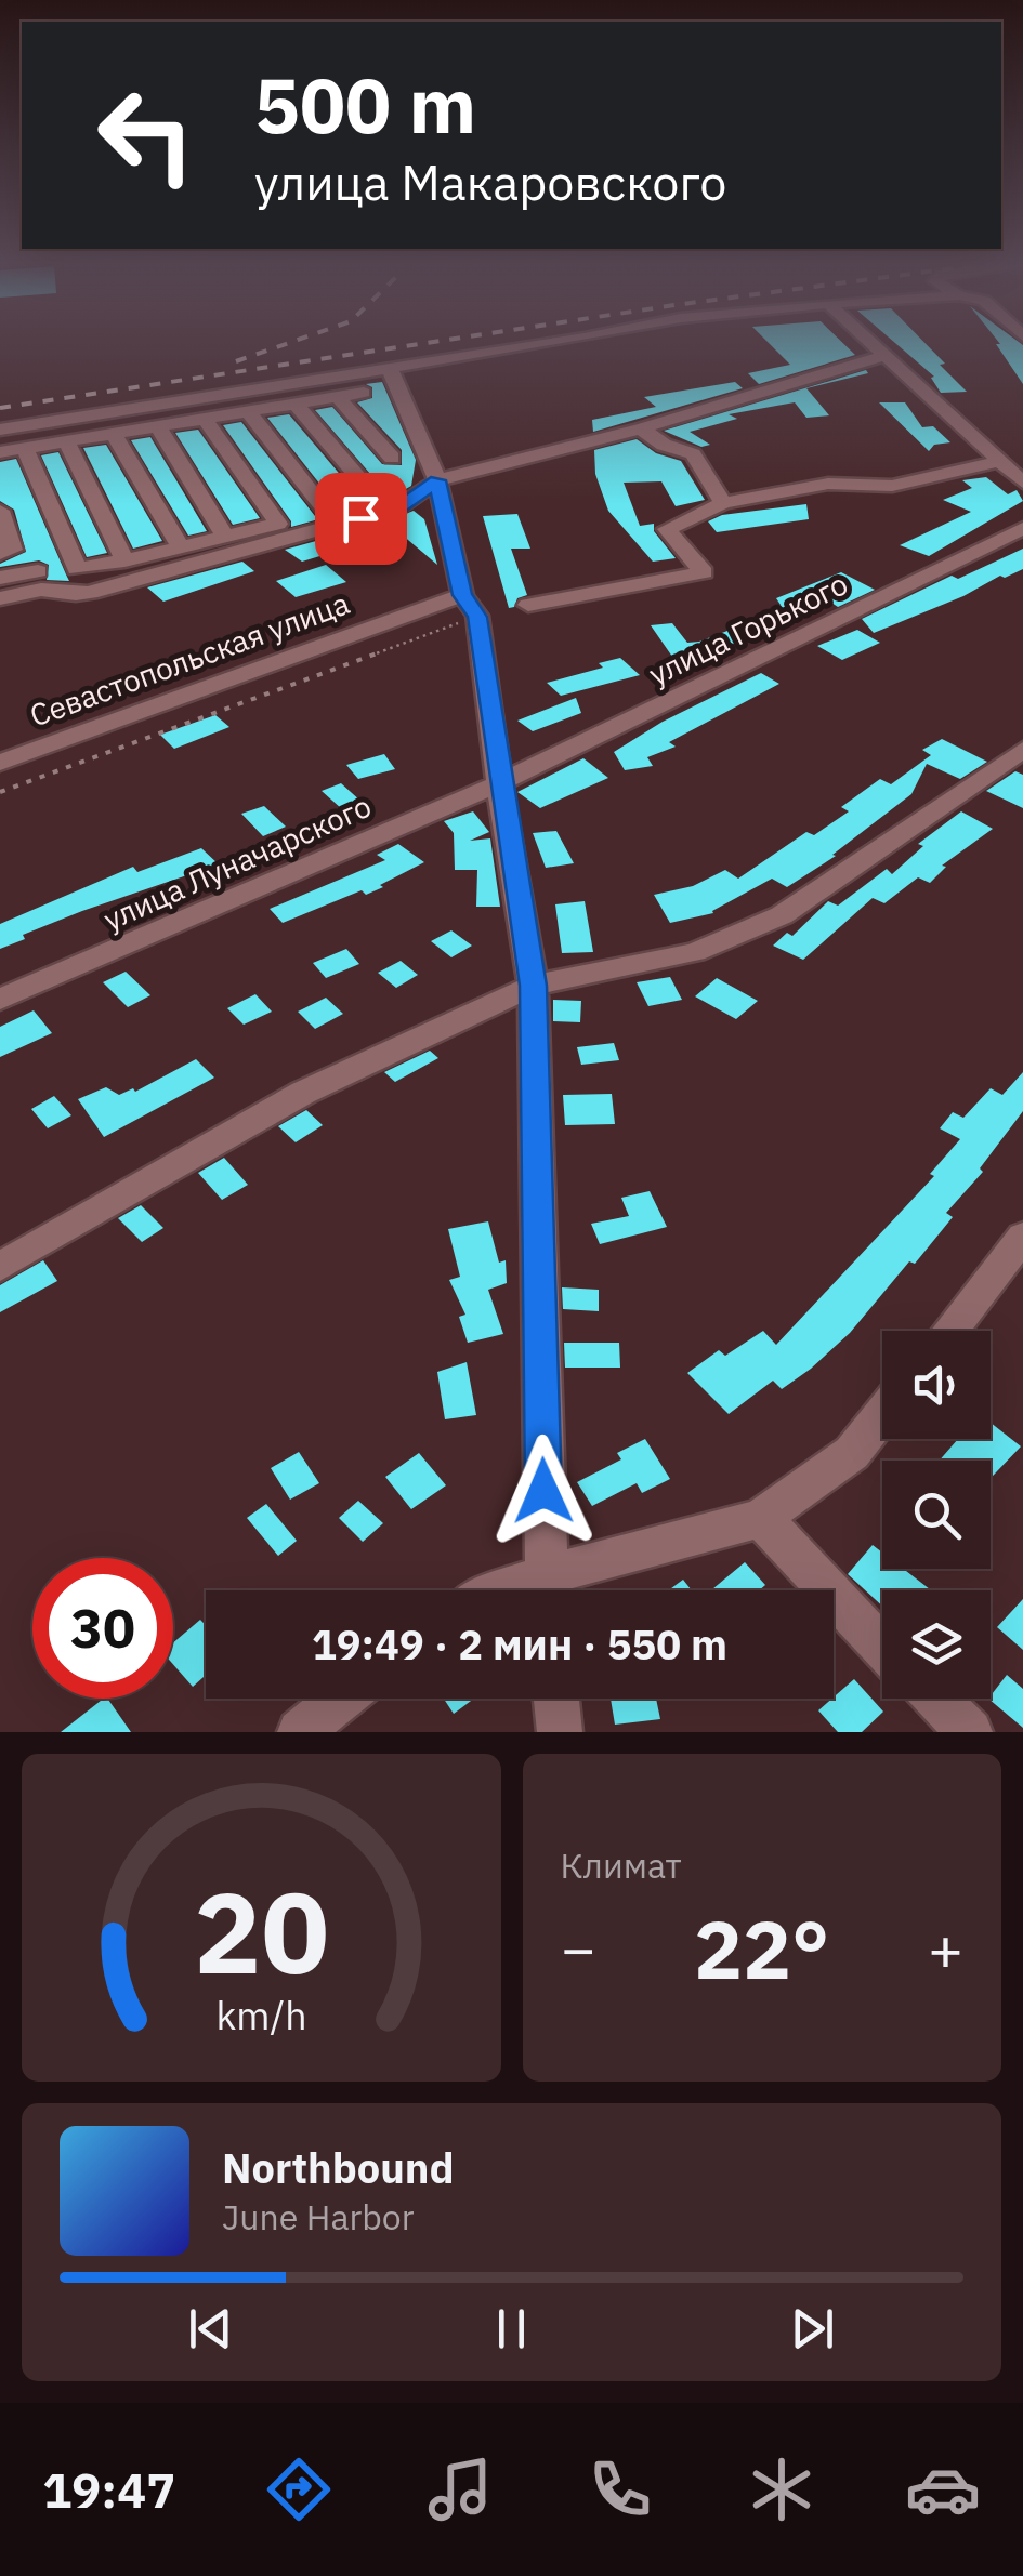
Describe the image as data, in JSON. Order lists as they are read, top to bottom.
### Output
{
  "streets": {
    "street": ["улица Горького", "Севастопольская улица", "улица Луначарского"]
  },
  "crossings": [
    ["улица Горького", "улица Луначарского"]
  ],
  "page": {
    "turn": ["500 m", "улица Макаровского"],
    "limit": "30",
    "trip": "19:49 · 2 мин · 550 m",
    "tile": "Климат",
    "heat": ["−", "22°", "+"],
    "song": ["Northbound", "June Harbor"],
    "tabs": "19:47",
    "gauge": ["20", "km/h"]
  }
}
